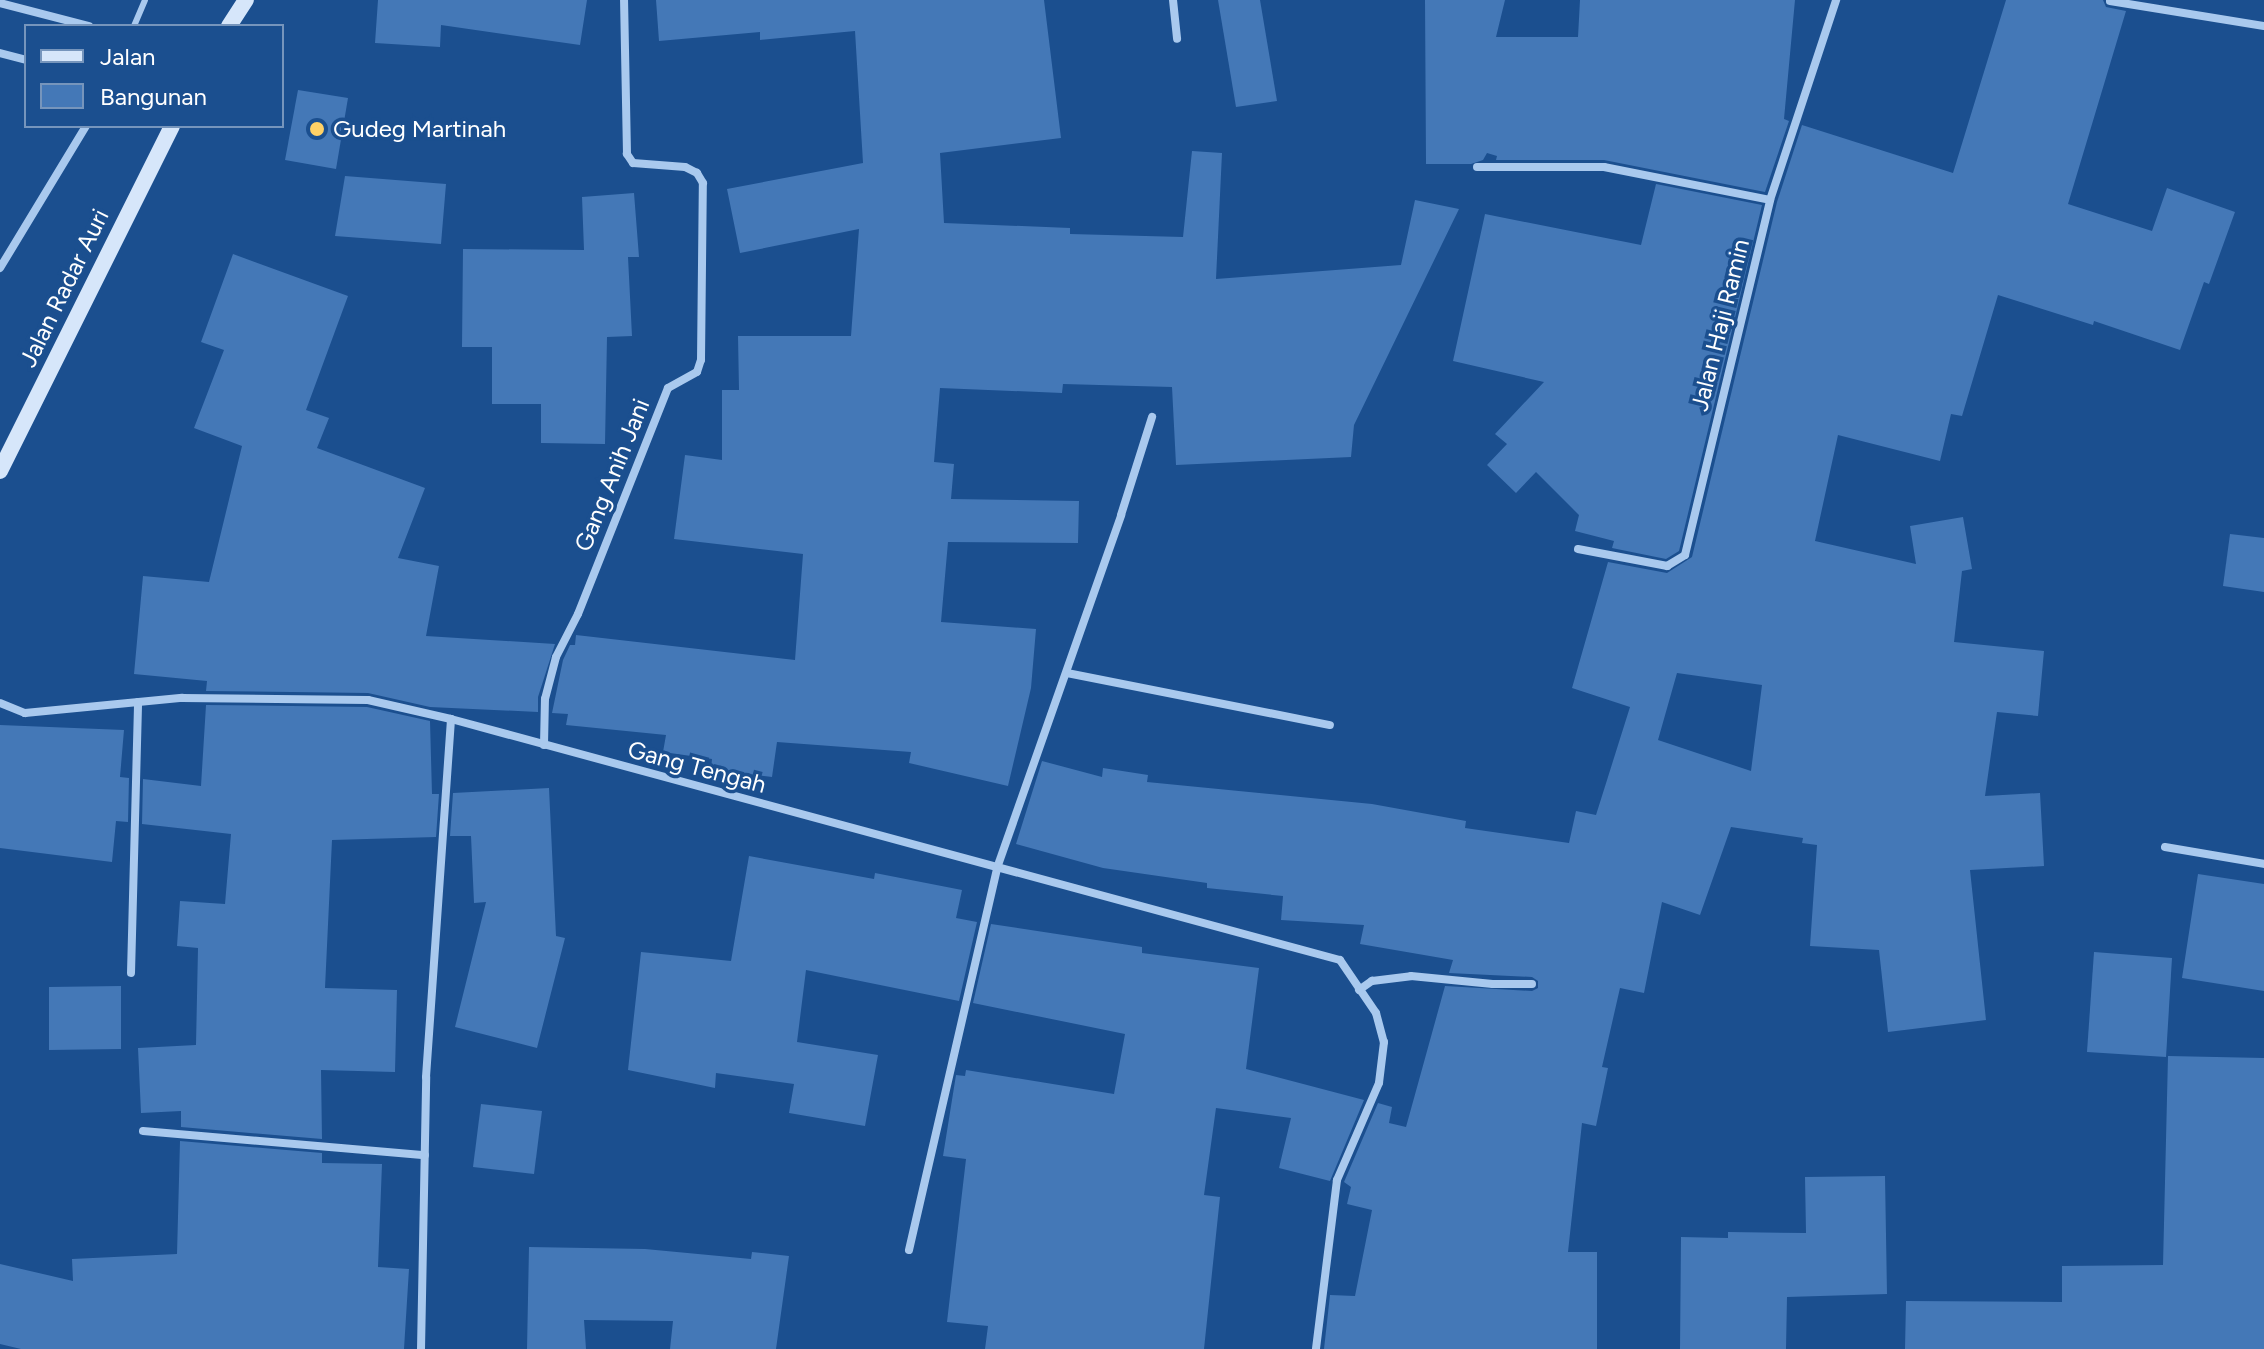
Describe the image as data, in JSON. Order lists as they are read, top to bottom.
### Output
{
  "streets": {
    "main road": ["Jalan Radar Auri"],
    "street": ["Jalan Haji Ramin", "Gang Anih Jani", "Gang Tengah"]
  },
  "crossings": [
    ["Gang Anih Jani", "Gang Tengah"]
  ],
  "places": ["Gudeg Martinah"],
  "legend": ["Jalan", "Bangunan"]
}
